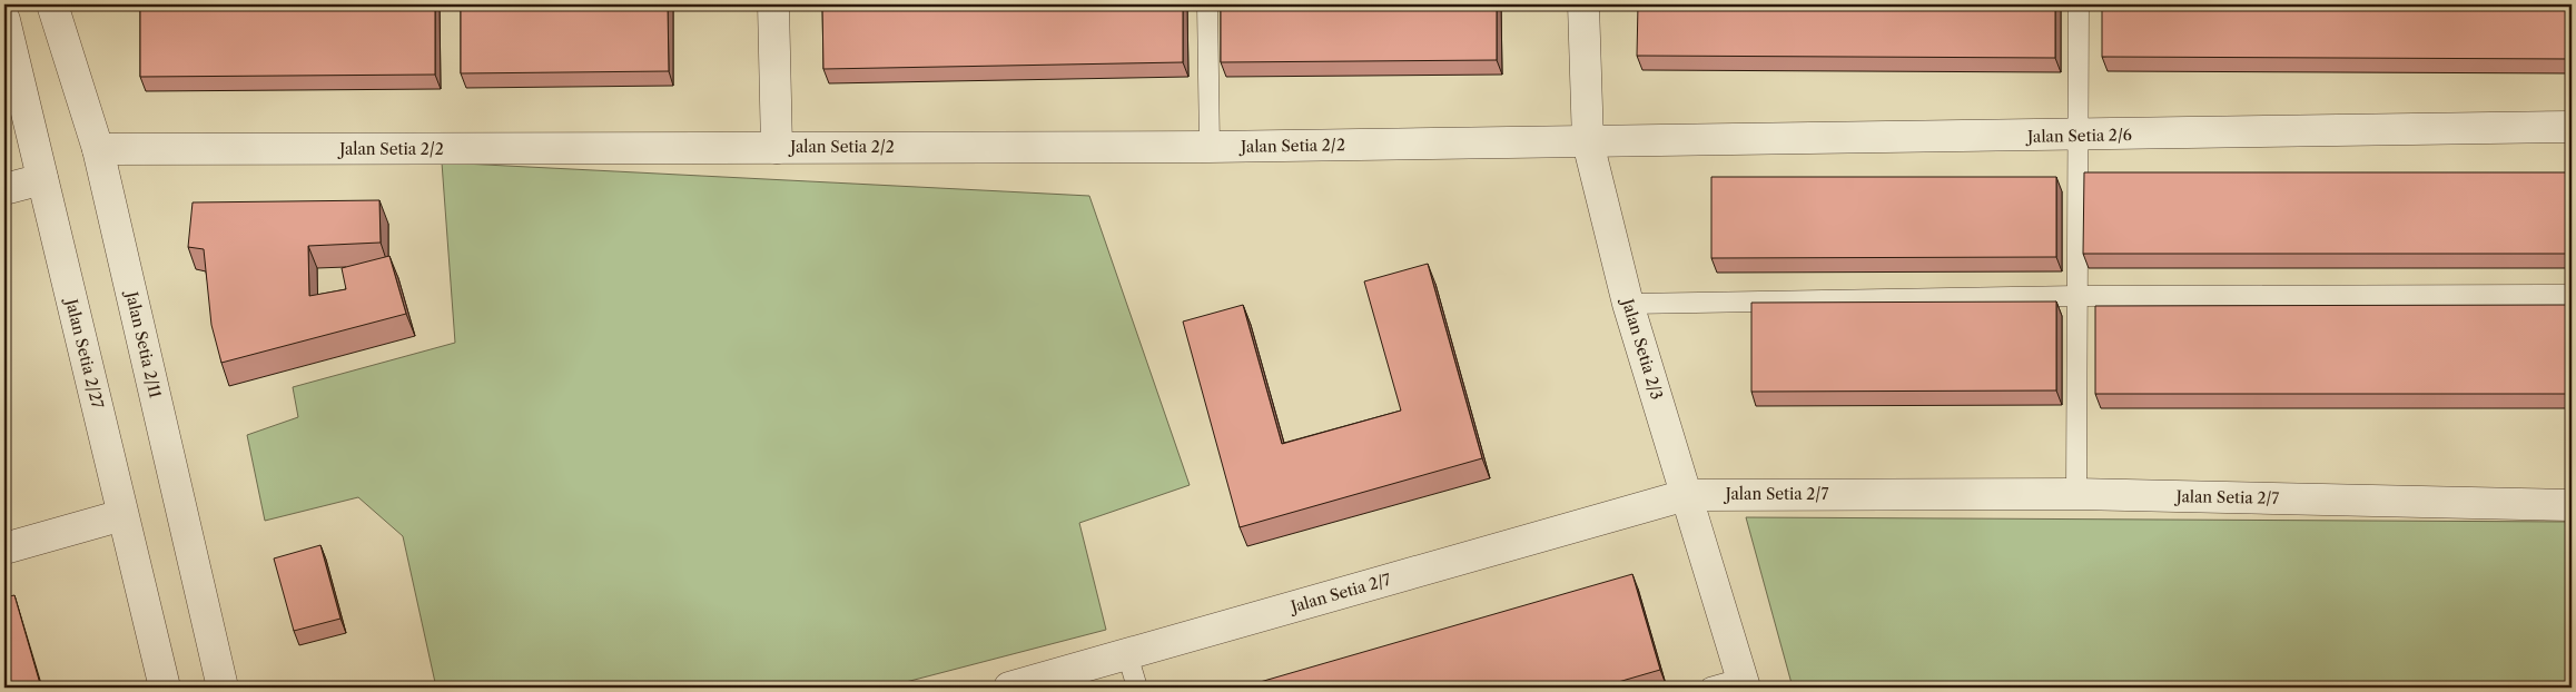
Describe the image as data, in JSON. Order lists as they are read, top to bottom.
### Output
{
  "streets": {
    "street": [
      "Jalan Setia 2/6",
      "Jalan Setia 2/2",
      "Jalan Setia 2/11",
      "Jalan Setia 2/3",
      "Jalan Setia 2/27",
      "Jalan Setia 2/7"
    ]
  },
  "crossings": [
    ["Jalan Setia 2/6", "Jalan Setia 2/2"],
    ["Jalan Setia 2/6", "Jalan Setia 2/3"],
    ["Jalan Setia 2/2", "Jalan Setia 2/11"],
    ["Jalan Setia 2/2", "Jalan Setia 2/3"],
    ["Jalan Setia 2/3", "Jalan Setia 2/7"]
  ]
}
